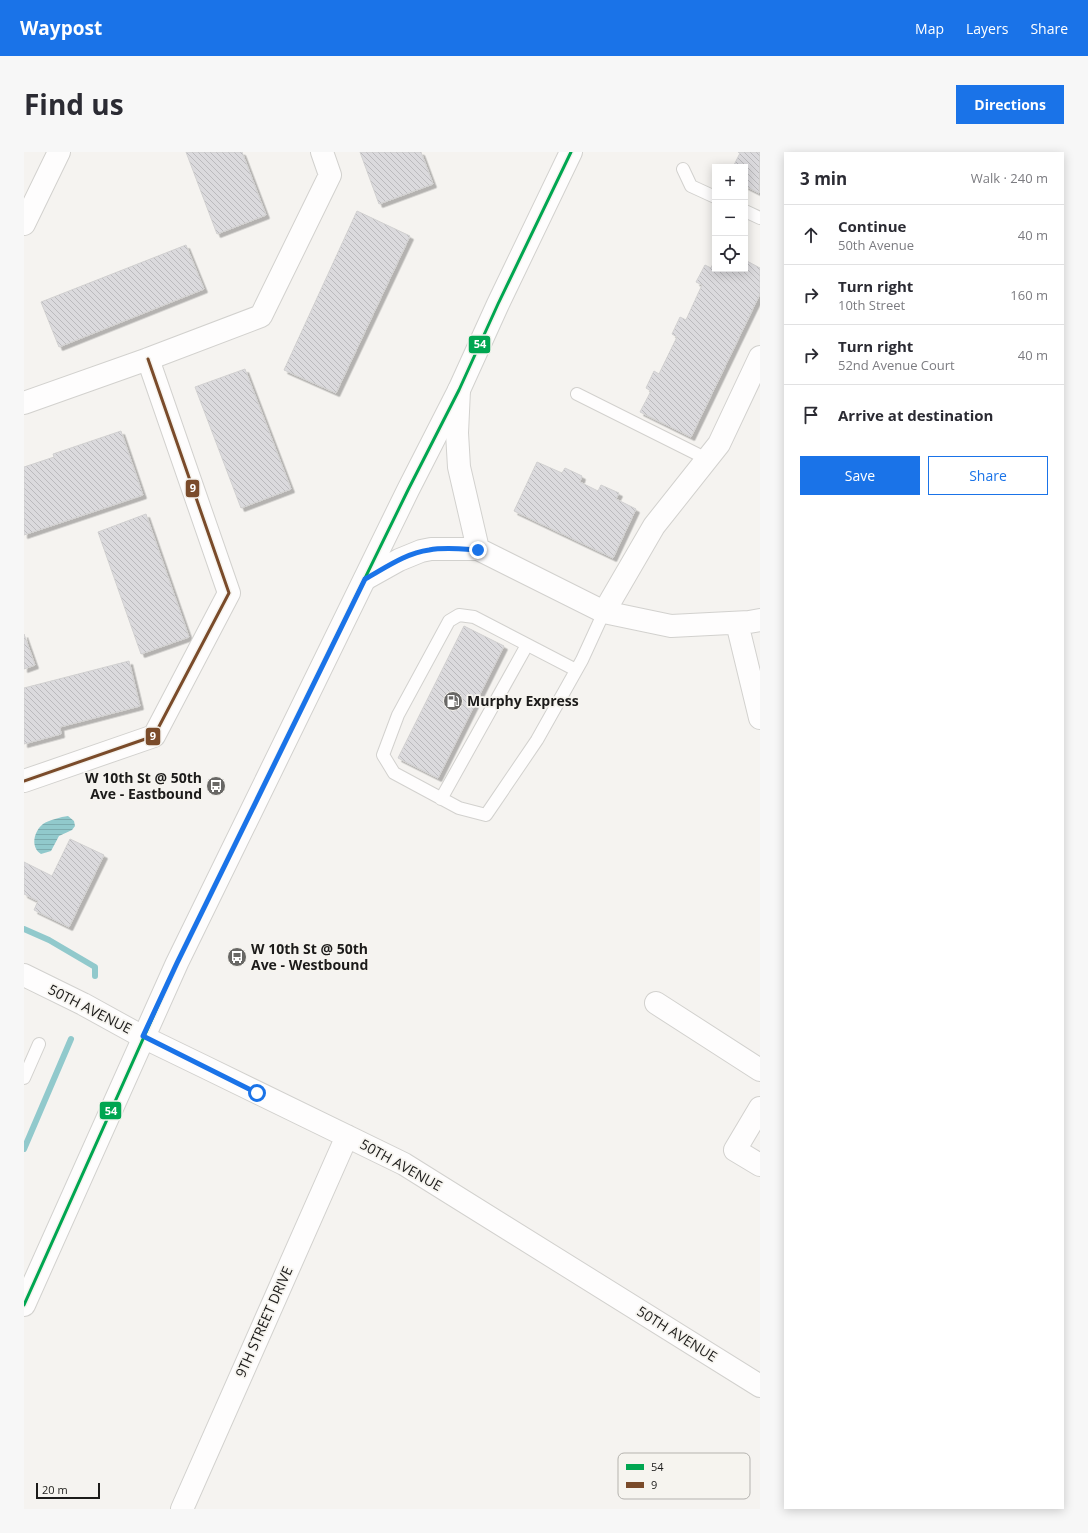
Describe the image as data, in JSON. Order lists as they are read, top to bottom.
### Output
{
  "streets": {
    "street": ["50TH AVENUE", "9TH STREET DRIVE"]
  },
  "crossings": [
    ["50TH AVENUE", "9TH STREET DRIVE"]
  ],
  "places": {
    "fuel station": ["Murphy Express"],
    "bus stop": ["W 10th St @ 50th Ave - Eastbound", "W 10th St @ 50th Ave - Westbound"]
  },
  "lines": ["transit line 54", "transit line 9"],
  "legend": ["54", "9"],
  "scale_bar": "20 m",
  "page": {
    "header": "Waypost",
    "nav": ["Map", "Layers", "Share"],
    "title": "Find us",
    "buttons": [
      "Directions",
      ["Save", "Share"]
    ],
    "heading": ["3 min", "Walk · 240 m"],
    "map_buttons": ["+", "−"],
    "list": [
      ["Continue", "50th Avenue", "40 m"],
      ["Turn right", "10th Street", "160 m"],
      ["Turn right", "52nd Avenue Court", "40 m"],
      "Arrive at destination"
    ],
    "scale": "20 m"
  }
}
